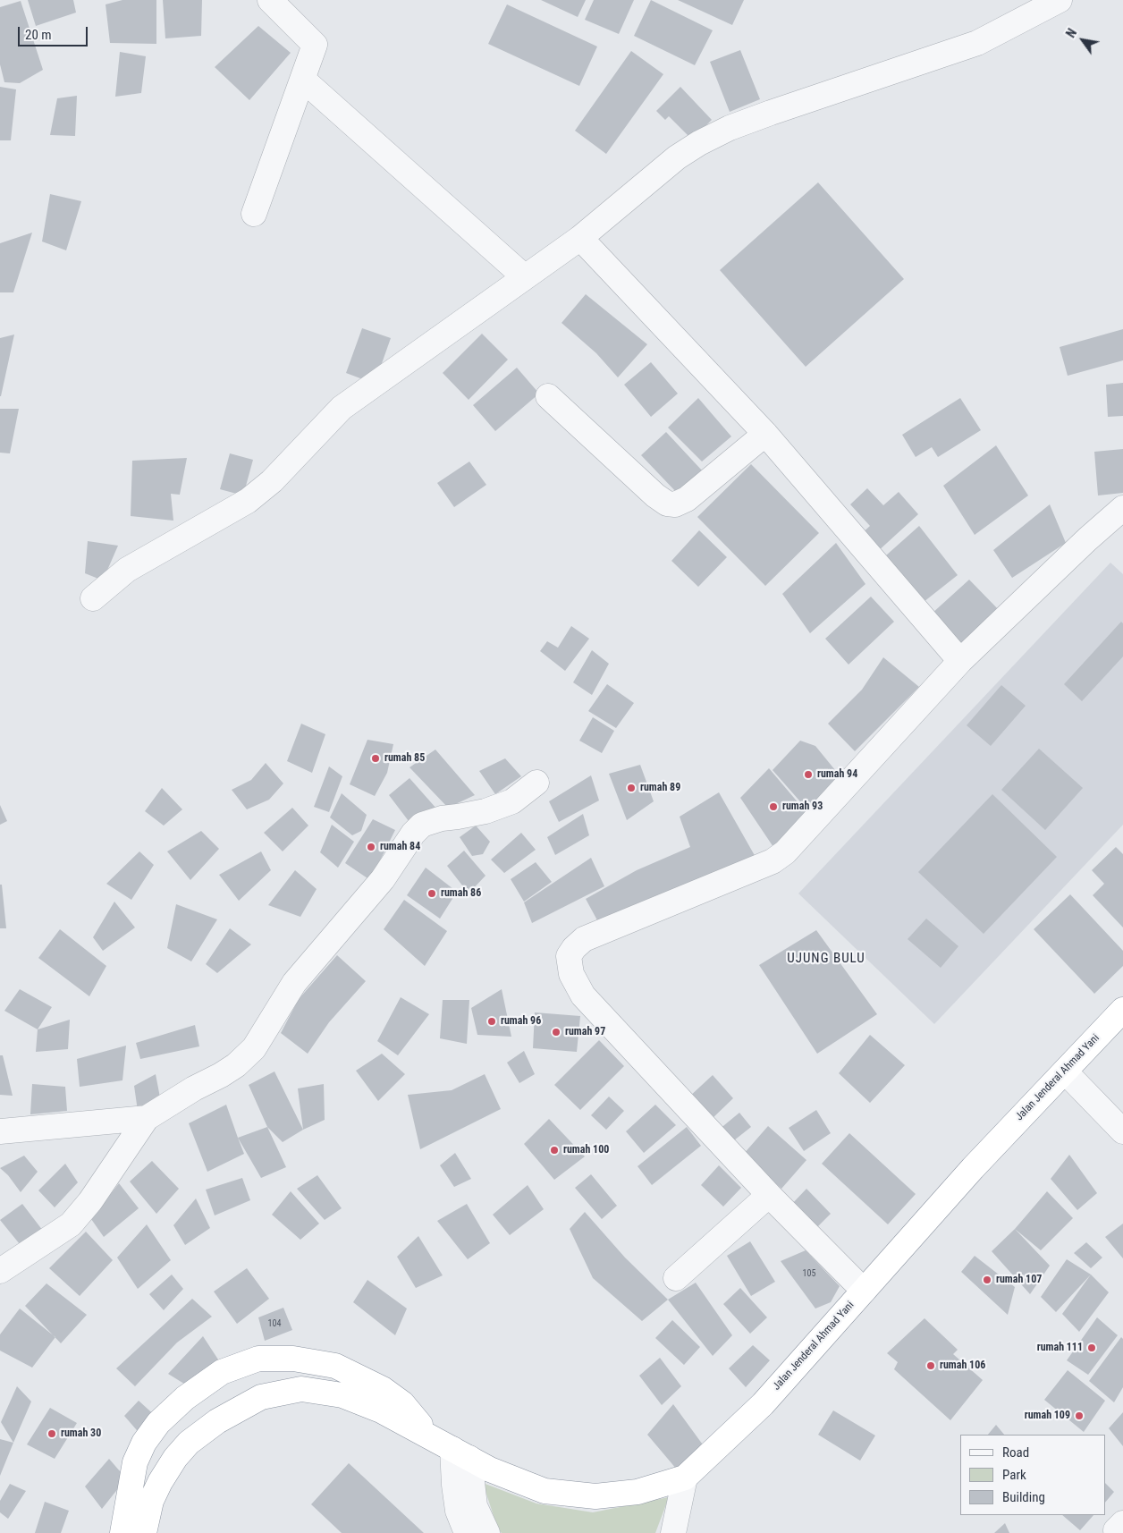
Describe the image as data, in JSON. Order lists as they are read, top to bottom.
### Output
{
  "streets": {
    "highway": ["Jalan Jenderal Ahmad Yani"]
  },
  "districts": ["UJUNG BULU"],
  "places": [
    "rumah 85",
    "rumah 94",
    "rumah 89",
    "rumah 93",
    "rumah 84",
    "rumah 86",
    "rumah 96",
    "rumah 97",
    "rumah 100",
    "rumah 107",
    "rumah 111",
    "rumah 106",
    "rumah 109",
    "rumah 30"
  ],
  "house_numbers": ["105", "104"],
  "legend": ["Road", "Park", "Building"],
  "scale_bar": "20 m",
  "north": "top left"
}
